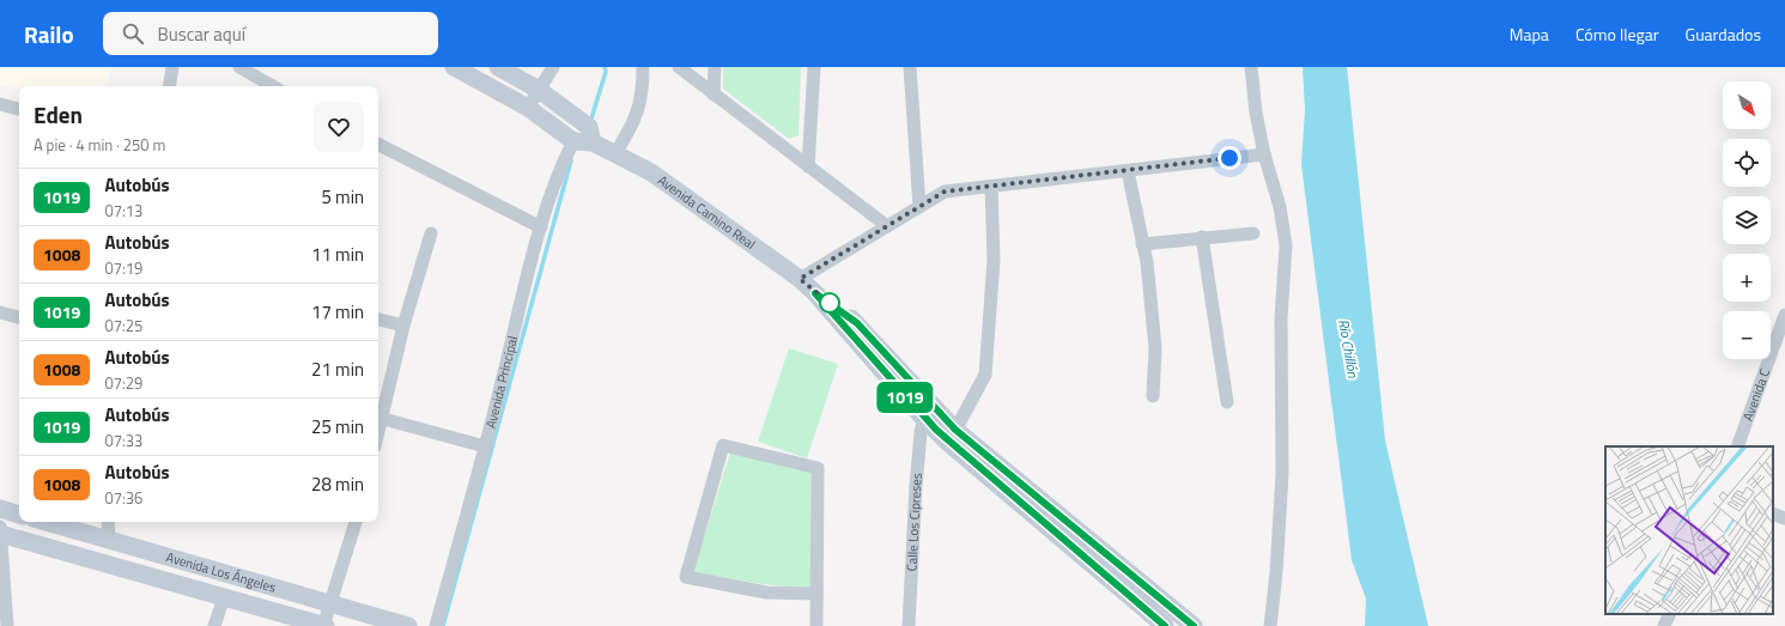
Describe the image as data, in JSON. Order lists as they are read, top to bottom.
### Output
{
  "streets": {
    "main road": ["Avenida Camino Real", "Avenida Los Ángeles"],
    "street": ["Avenida Principal", "Avenida C", "Calle Los Cipreses"]
  },
  "crossings": [
    ["Avenida Camino Real", "Avenida Principal"],
    ["Avenida Camino Real", "Calle Los Cipreses"]
  ],
  "water": ["Río Chillón"],
  "lines": ["bus line 1019"],
  "north": "bottom right",
  "page": {
    "header": "Railo",
    "search": "Buscar aquí",
    "nav": ["Mapa", "Cómo llegar", "Guardados"],
    "on_map": "1019",
    "map_buttons": ["+", "−"],
    "heading": ["Eden", "A pie · 4 min · 250 m"],
    "list": [
      {
        "mark": "1019",
        "name": "Autobús",
        "note": "07:13",
        "value": "5 min"
      },
      {
        "mark": "1008",
        "name": "Autobús",
        "note": "07:19",
        "value": "11 min"
      },
      {
        "mark": "1019",
        "name": "Autobús",
        "note": "07:25",
        "value": "17 min"
      },
      {
        "mark": "1008",
        "name": "Autobús",
        "note": "07:29",
        "value": "21 min"
      },
      {
        "mark": "1019",
        "name": "Autobús",
        "note": "07:33",
        "value": "25 min"
      },
      {
        "mark": "1008",
        "name": "Autobús",
        "note": "07:36",
        "value": "28 min"
      }
    ]
  }
}
